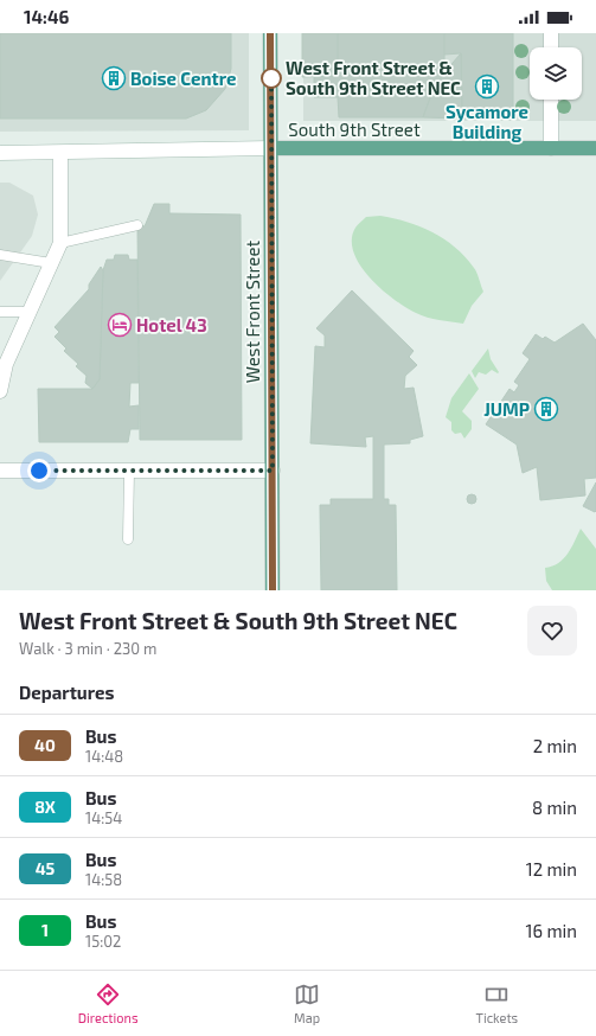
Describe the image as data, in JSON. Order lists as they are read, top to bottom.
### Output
{
  "streets": {
    "main road": ["South 9th Street", "West Front Street"]
  },
  "crossings": [
    ["South 9th Street", "West Front Street"]
  ],
  "places": {
    "building": ["Boise Centre", "Sycamore Building", "JUMP"],
    "other": ["West Front Street & South 9th Street NEC"],
    "hotel": ["Hotel 43"]
  },
  "lines": ["bus line 40"],
  "page": {
    "status": "14:46",
    "heading": [
      ["West Front Street & South 9th Street NEC", "Walk · 3 min · 230 m"],
      "Departures"
    ],
    "list": [
      {
        "mark": "40",
        "name": "Bus",
        "note": "14:48",
        "value": "2 min"
      },
      {
        "mark": "8X",
        "name": "Bus",
        "note": "14:54",
        "value": "8 min"
      },
      {
        "mark": "45",
        "name": "Bus",
        "note": "14:58",
        "value": "12 min"
      },
      {
        "mark": "1",
        "name": "Bus",
        "note": "15:02",
        "value": "16 min"
      }
    ],
    "tabs": ["Directions", "Map", "Tickets"]
  }
}
